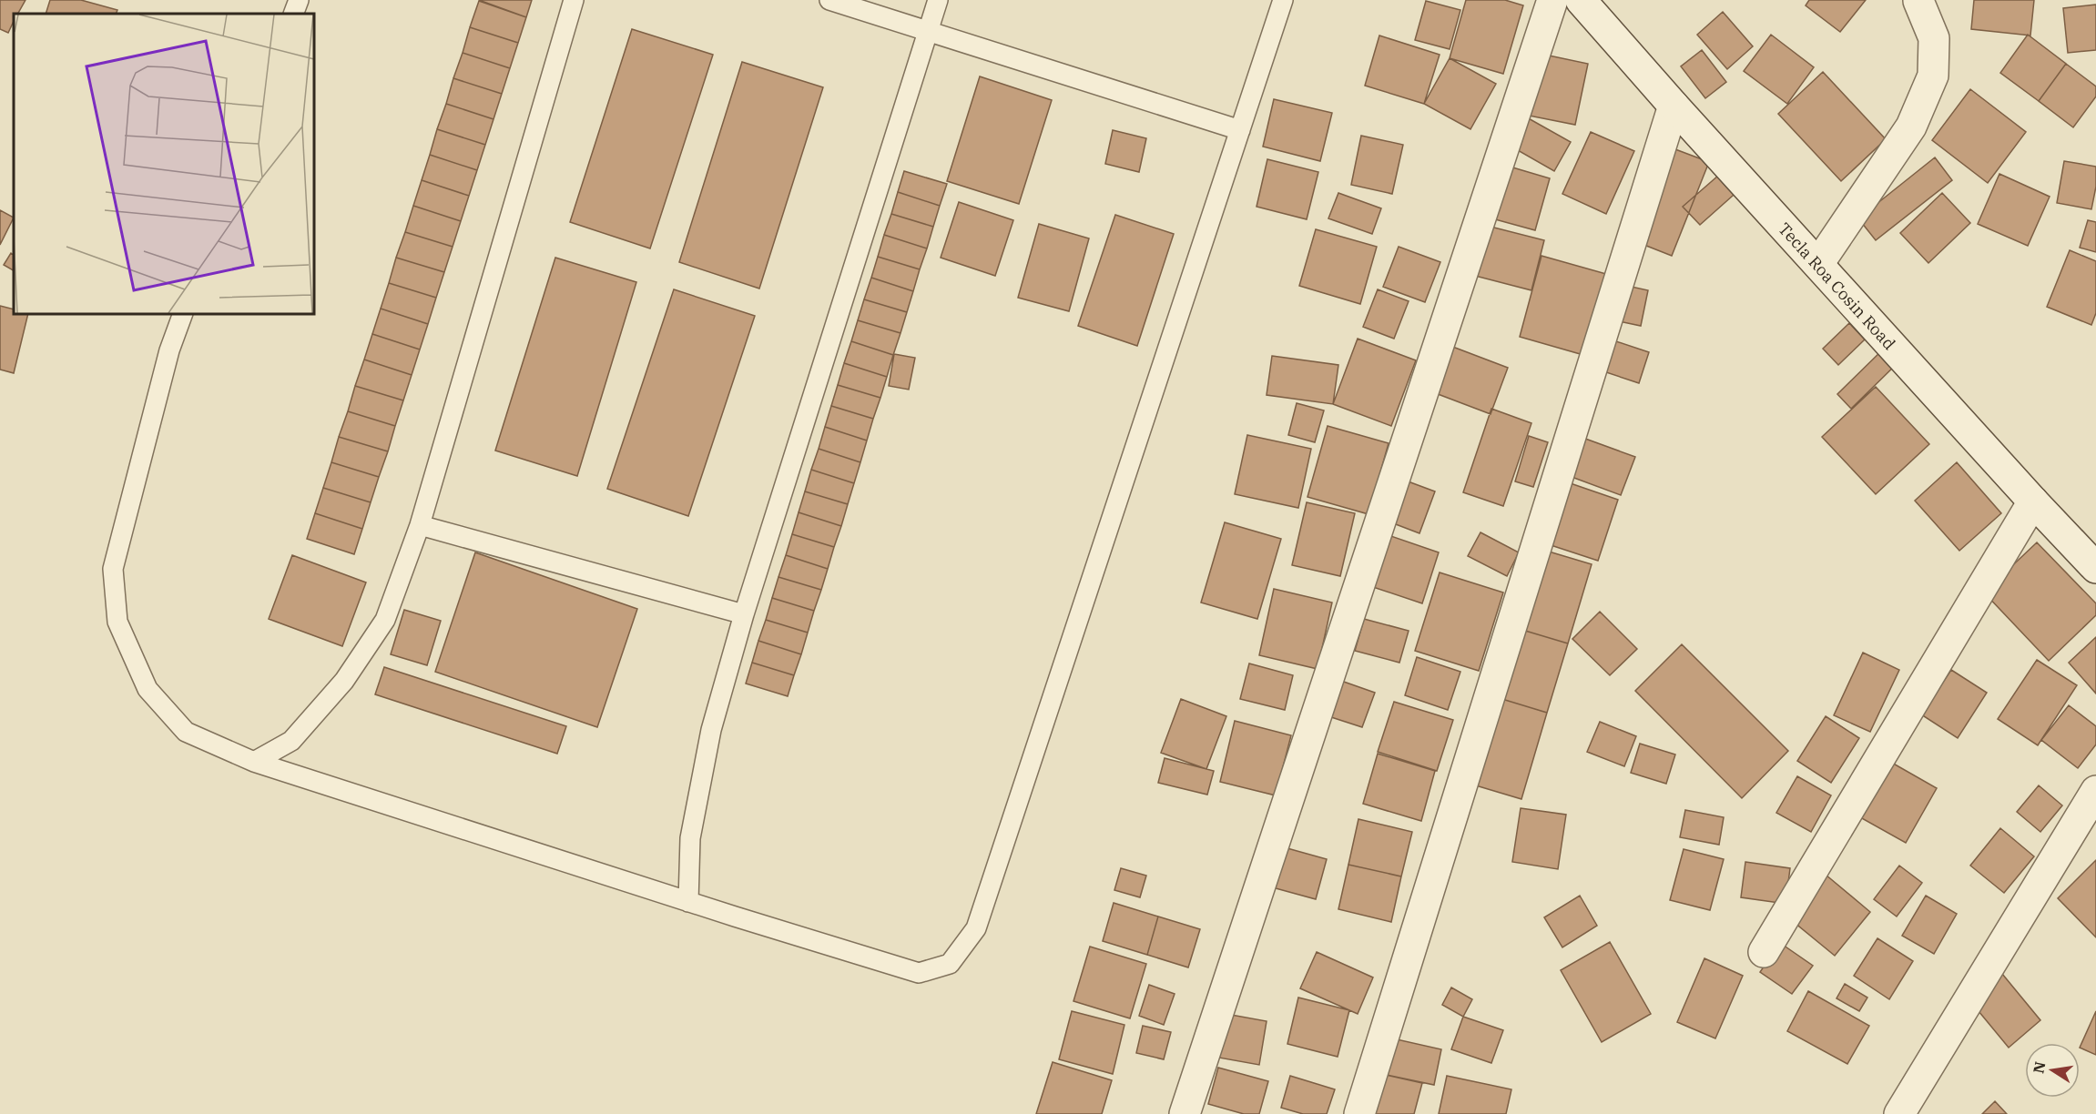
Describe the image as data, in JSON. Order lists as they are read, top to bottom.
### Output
{
  "streets": {
    "street": ["Tecla Roa Cosin Road"]
  },
  "north": "left"
}
